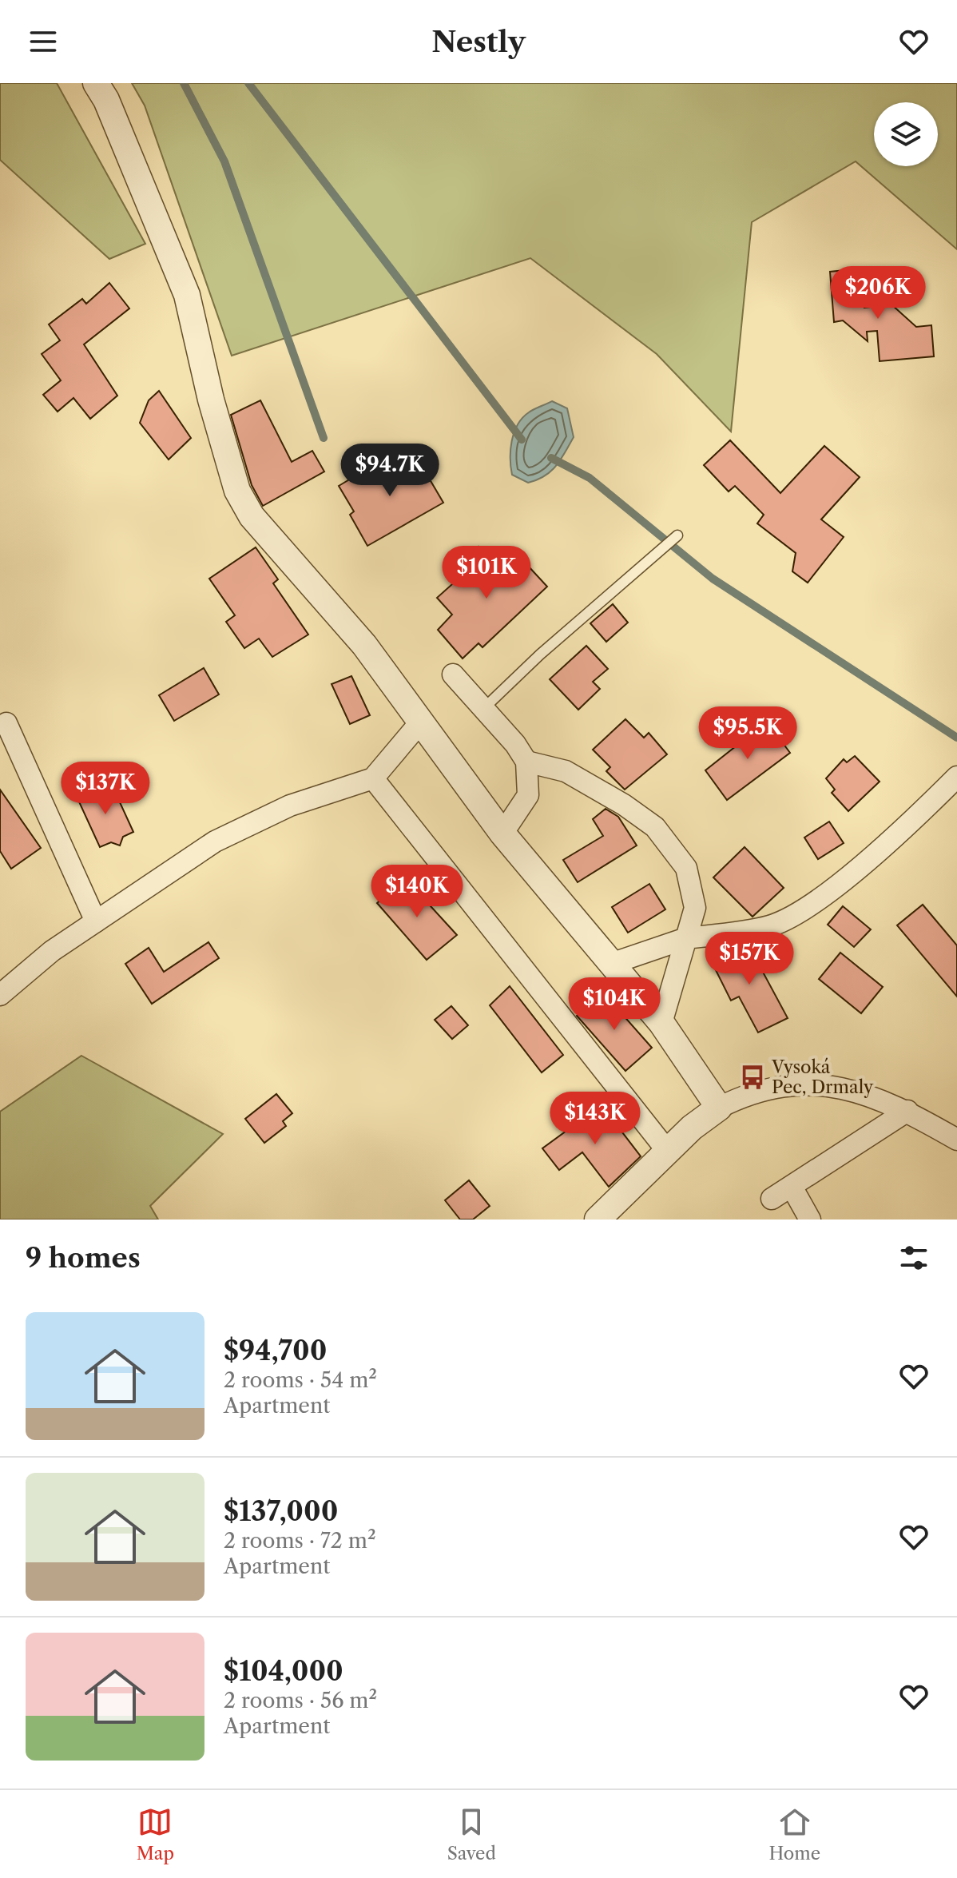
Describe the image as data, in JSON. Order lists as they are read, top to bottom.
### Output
{
  "places": {
    "bus stop": ["Vysoká Pec, Drmaly"]
  },
  "page": {
    "header": "Nestly",
    "price": [
      "$206K",
      "$94.7K",
      "$101K",
      "$95.5K",
      "$137K",
      "$140K",
      "$157K",
      "$104K",
      "$143K"
    ],
    "heading": "9 homes",
    "list": [
      {
        "name": "$94,700",
        "note": "2 rooms · 54 m² · Apartment"
      },
      {
        "name": "$137,000",
        "note": "2 rooms · 72 m² · Apartment"
      },
      {
        "name": "$104,000",
        "note": "2 rooms · 56 m² · Apartment"
      }
    ],
    "tabs": ["Map", "Saved", "Home"]
  }
}
